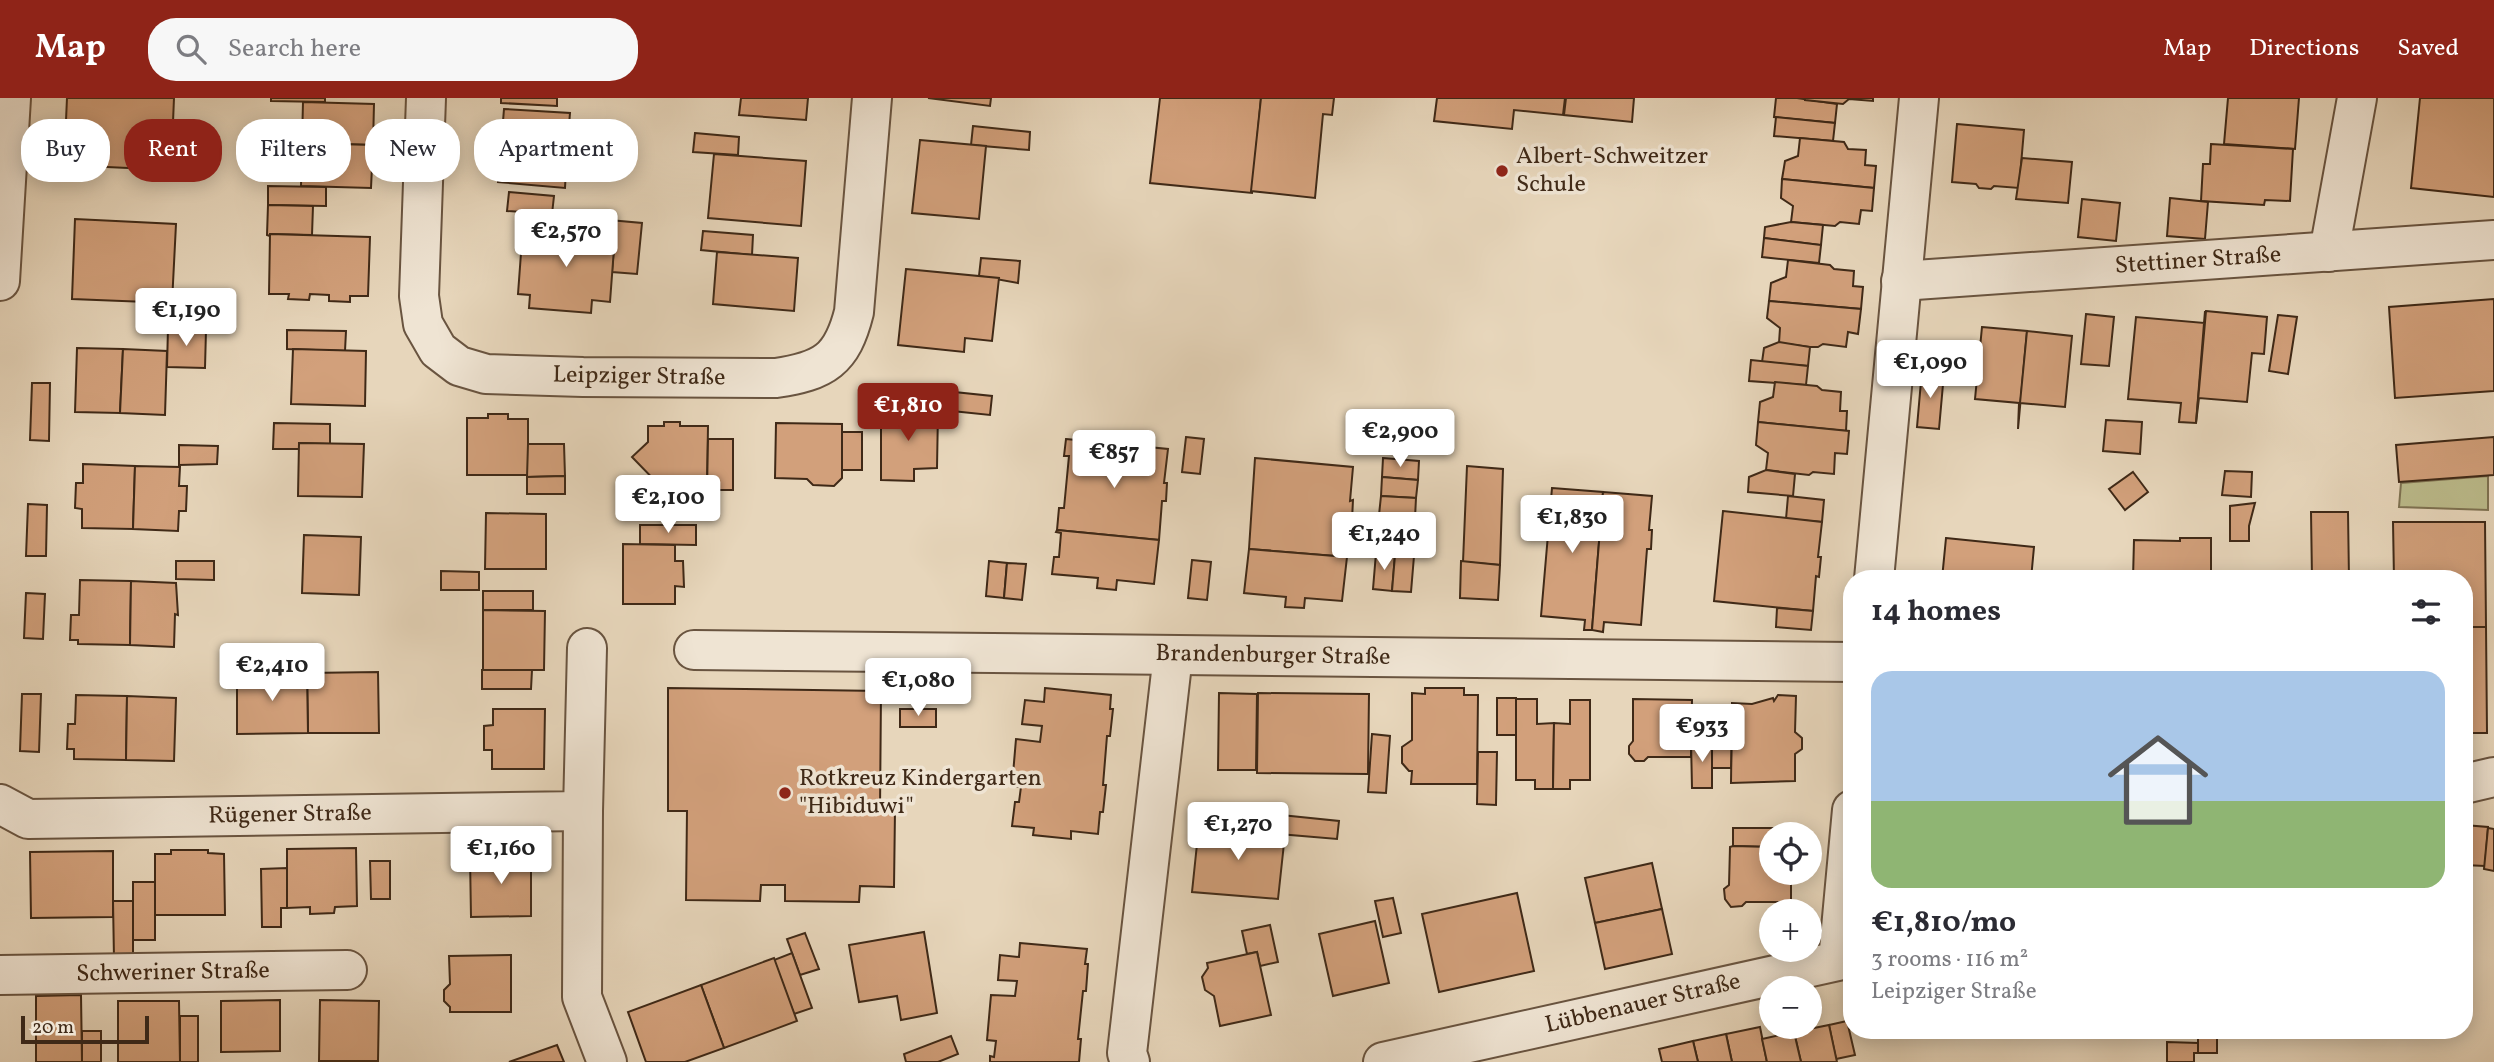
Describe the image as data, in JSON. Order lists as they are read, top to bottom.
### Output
{
  "streets": {
    "street": [
      "Stettiner Straße",
      "Leipziger Straße",
      "Brandenburger Straße",
      "Rügener Straße",
      "Schweriner Straße",
      "Lübbenauer Straße"
    ]
  },
  "places": ["Albert-Schweitzer Schule", "Rotkreuz Kindergarten \"Hibiduwi\""],
  "scale_bar": "20 m",
  "page": {
    "header": "Map",
    "search": "Search here",
    "nav": ["Map", "Directions", "Saved"],
    "chip": [
      "Buy",
      "Rent",
      "Filters",
      "New",
      "Apartment"
    ],
    "price": [
      "€2,570",
      "€1,190",
      "€1,090",
      "€1,810",
      "€2,900",
      "€857",
      "€2,100",
      "€1,830",
      "€1,240",
      "€2,410",
      "€1,080",
      "€933",
      "€1,270",
      "€1,160"
    ],
    "heading": "14 homes",
    "list": [
      {
        "name": "€1,810/mo",
        "note": "3 rooms · 116 m² · Leipziger Straße"
      }
    ],
    "map_buttons": ["+", "−"],
    "scale": "20 m"
  }
}
